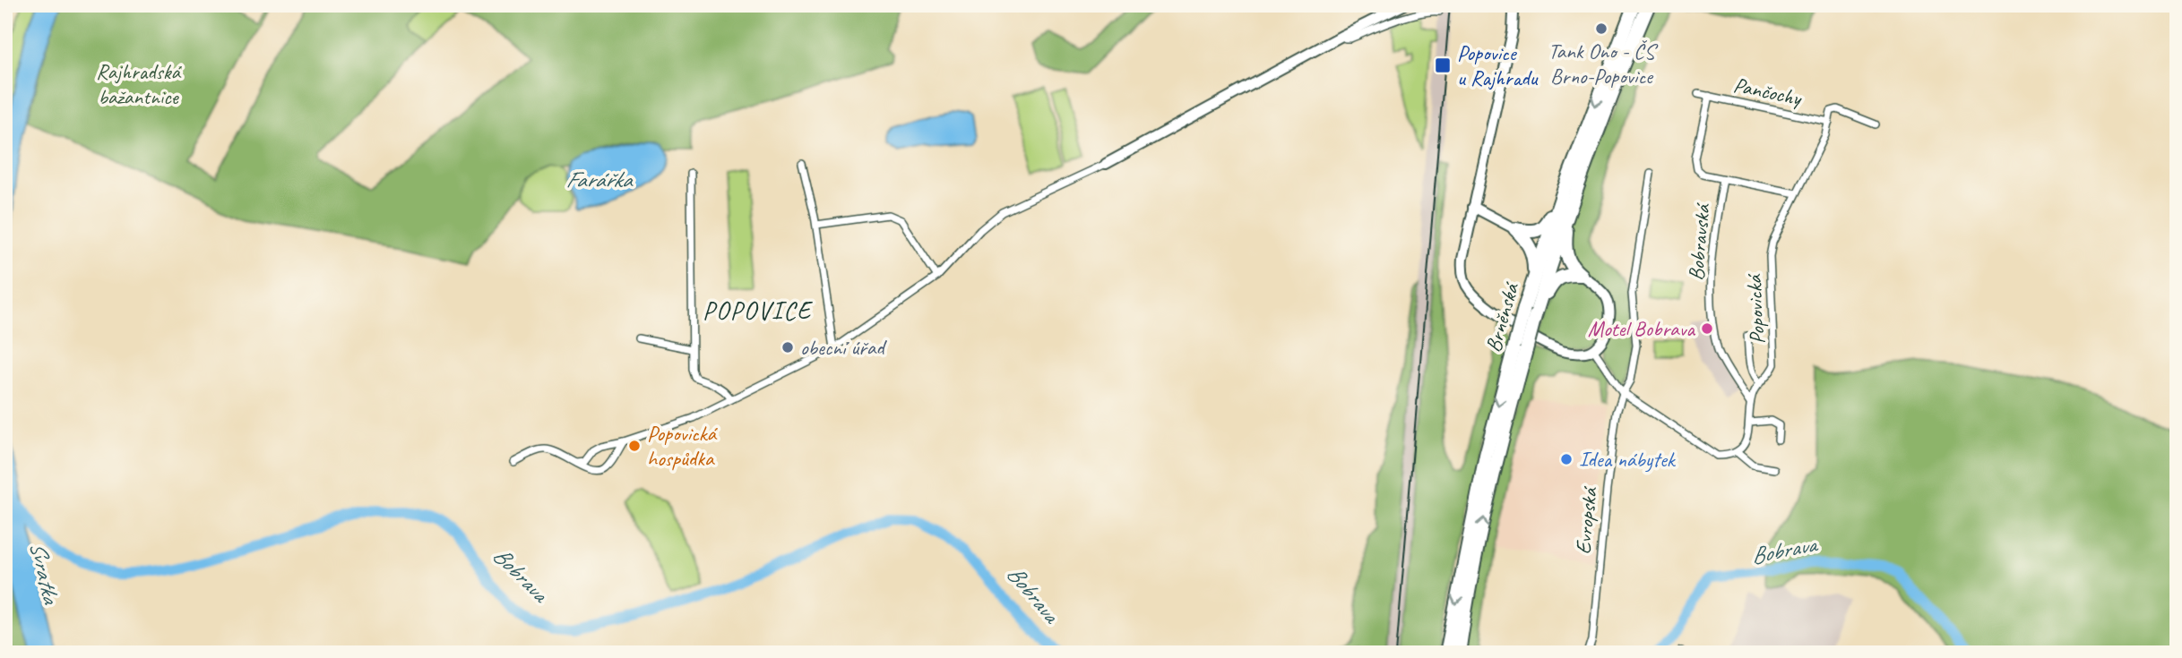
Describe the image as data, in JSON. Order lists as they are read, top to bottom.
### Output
{
  "streets": {
    "highway": ["Brněnská"],
    "street": [
      "Pančochy",
      "Bobravská",
      "Popovická",
      "Evropská"
    ]
  },
  "crossings": [
    ["Pančochy", "Bobravská"],
    ["Pančochy", "Popovická"],
    ["Bobravská", "Popovická"]
  ],
  "districts": ["POPOVICE"],
  "water": ["Farářka", "Bobrava", "Svratka"],
  "parks": ["Rajhradská bažantnice"],
  "places": {
    "other": [
      "Tank Ono - ČS Brno-Popovice",
      "Motel Bobrava",
      "obecní úřad",
      "Popovická hospůdka",
      "Idea nábytek"
    ],
    "transit": ["Popovice u Rajhradu"]
  }
}
